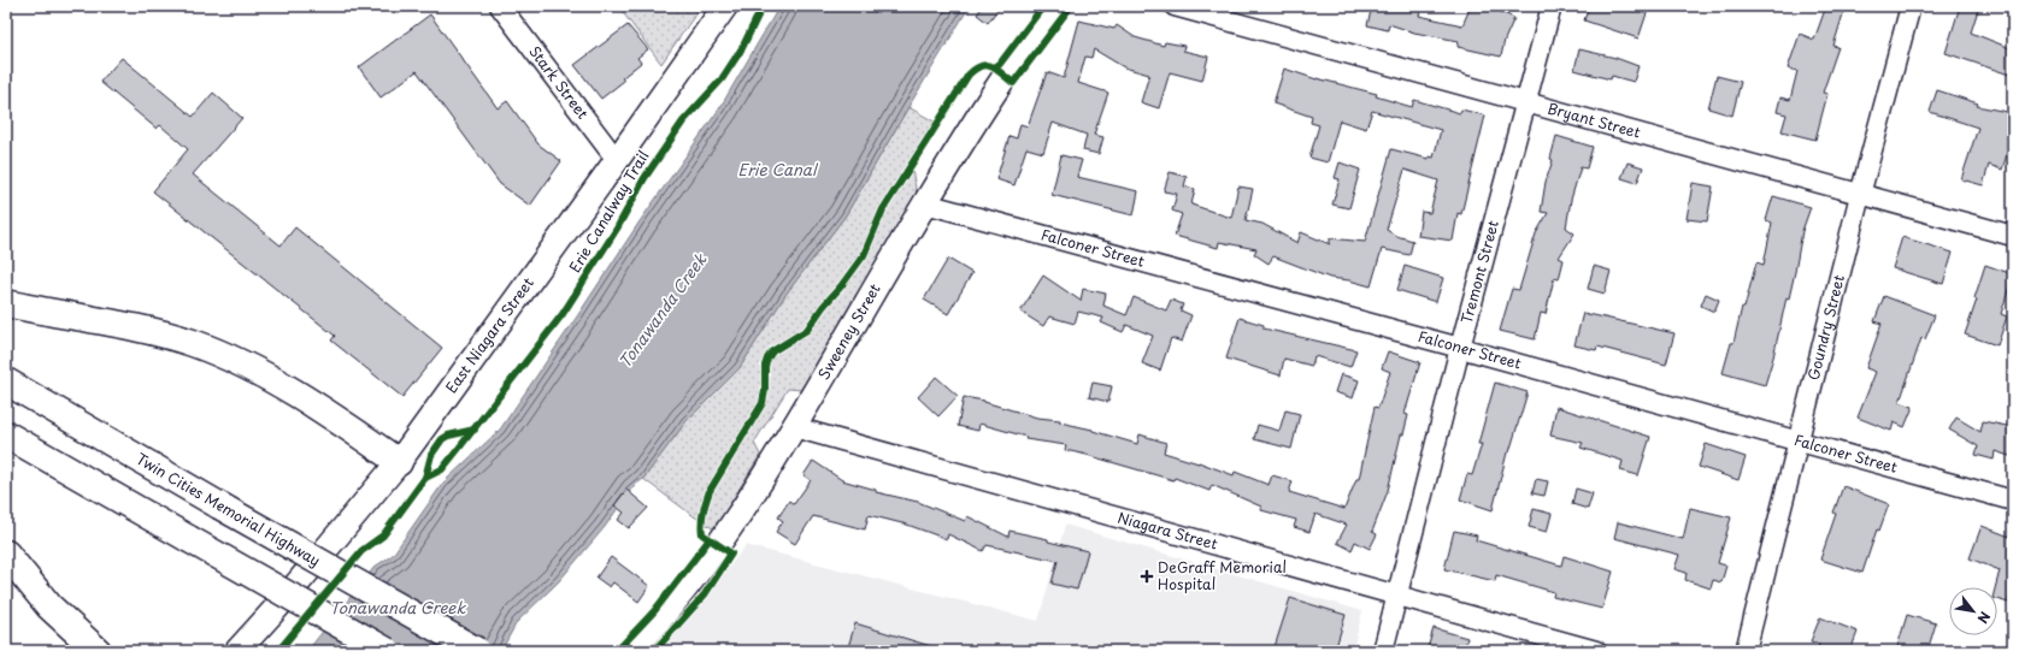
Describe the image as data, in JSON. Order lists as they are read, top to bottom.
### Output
{
  "streets": {
    "main road": ["Twin Cities Memorial Highway"],
    "street": [
      "Stark Street",
      "Bryant Street",
      "Falconer Street",
      "Tremont Street",
      "Goundry Street",
      "Sweeney Street",
      "East Niagara Street",
      "Niagara Street"
    ],
    "cycle path": ["Erie Canalway Trail"]
  },
  "crossings": [
    ["Stark Street", "East Niagara Street"],
    ["Bryant Street", "Tremont Street"],
    ["Bryant Street", "Goundry Street"],
    ["Falconer Street", "Tremont Street"],
    ["Falconer Street", "Goundry Street"],
    ["Falconer Street", "Sweeney Street"],
    ["Tremont Street", "Niagara Street"],
    ["Sweeney Street", "Niagara Street"]
  ],
  "water": ["Erie Canal", "Tonawanda Creek"],
  "places": {
    "health": ["DeGraff Memorial Hospital"]
  },
  "north": "bottom right"
}
